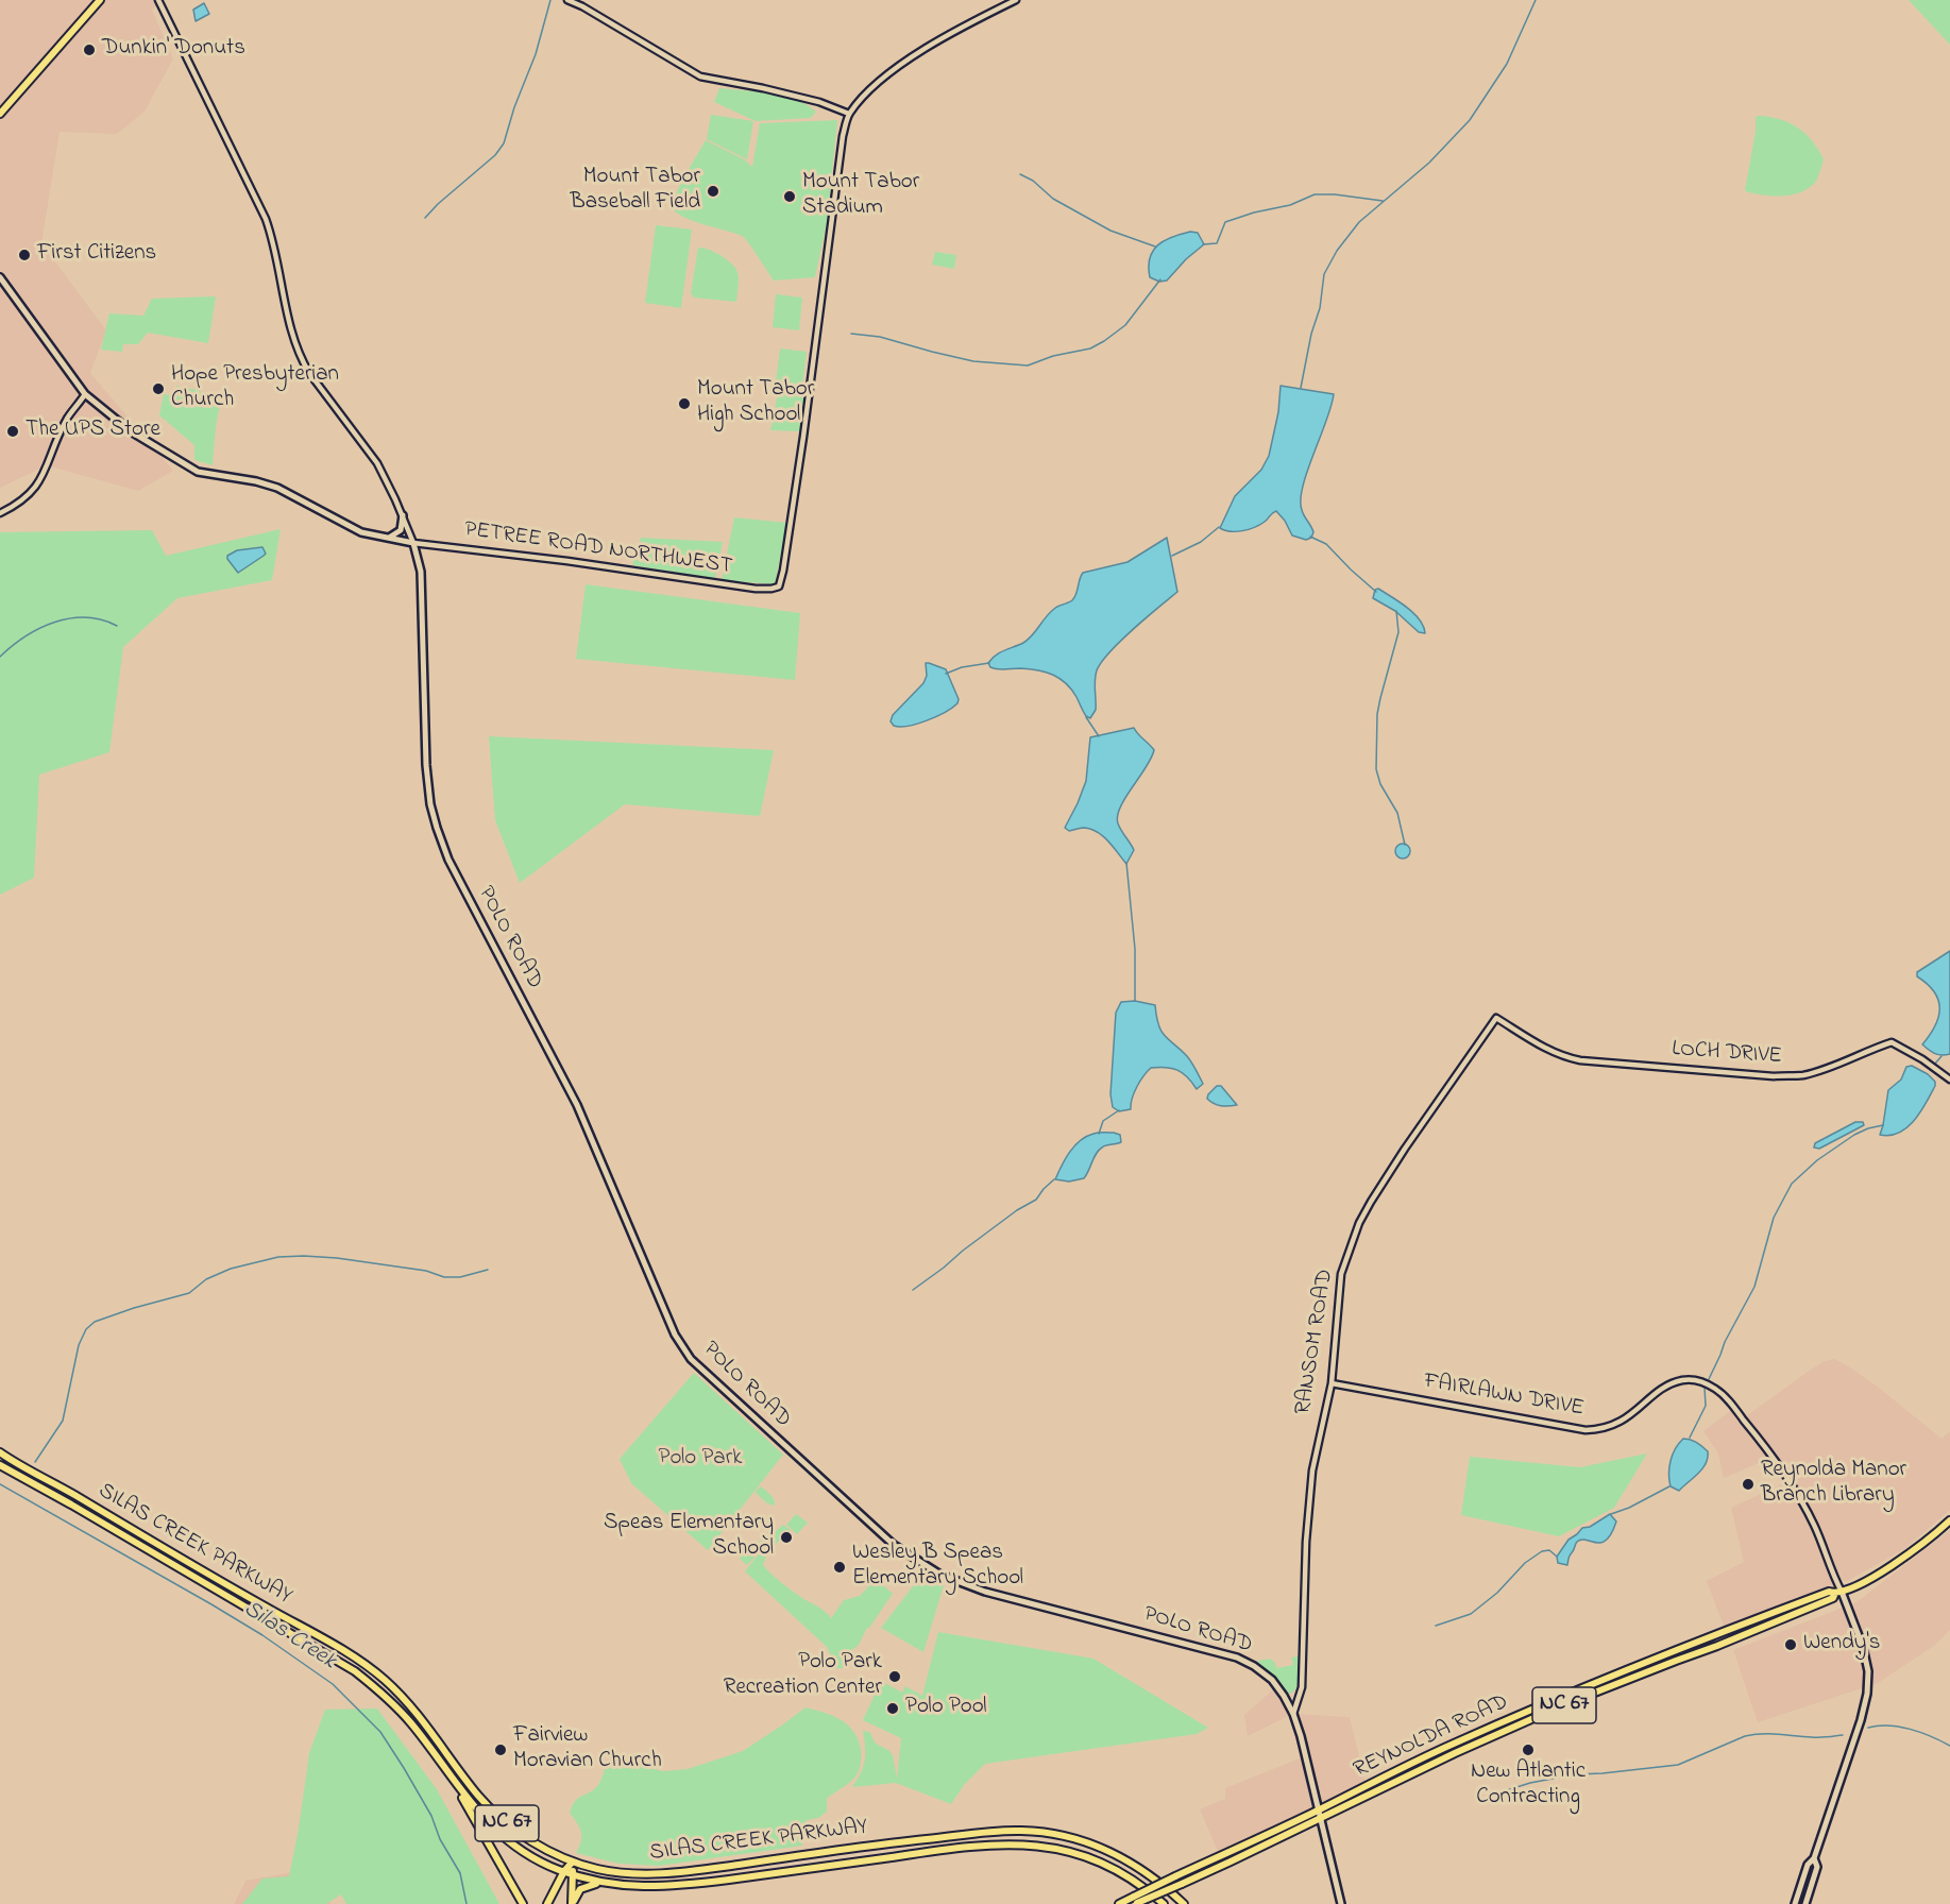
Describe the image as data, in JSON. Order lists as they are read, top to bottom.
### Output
{
  "streets": {
    "main road": [
      "POLO ROAD",
      "SILAS CREEK PARKWAY",
      "NC 67",
      "REYNOLDA ROAD"
    ],
    "street": [
      "PETREE ROAD NORTHWEST",
      "LOCH DRIVE",
      "RANSOM ROAD",
      "FAIRLAWN DRIVE"
    ]
  },
  "crossings": [
    ["PETREE ROAD NORTHWEST", "POLO ROAD"],
    ["POLO ROAD", "RANSOM ROAD"],
    ["POLO ROAD", "REYNOLDA ROAD"],
    ["LOCH DRIVE", "RANSOM ROAD"],
    ["RANSOM ROAD", "FAIRLAWN DRIVE"],
    ["FAIRLAWN DRIVE", "REYNOLDA ROAD"],
    ["SILAS CREEK PARKWAY", "NC 67"]
  ],
  "water": ["Silas Creek"],
  "parks": ["Polo Park"],
  "places": [
    "Dunkin' Donuts",
    "Mount Tabor Baseball Field",
    "Mount Tabor Stadium",
    "First Citizens",
    "Hope Presbyterian Church",
    "Mount Tabor High School",
    "The UPS Store",
    "Reynolda Manor Branch Library",
    "Speas Elementary School",
    "Wesley B Speas Elementary School",
    "Wendy's",
    "Polo Park Recreation Center",
    "Polo Pool",
    "Fairview Moravian Church",
    "New Atlantic Contracting"
  ]
}
